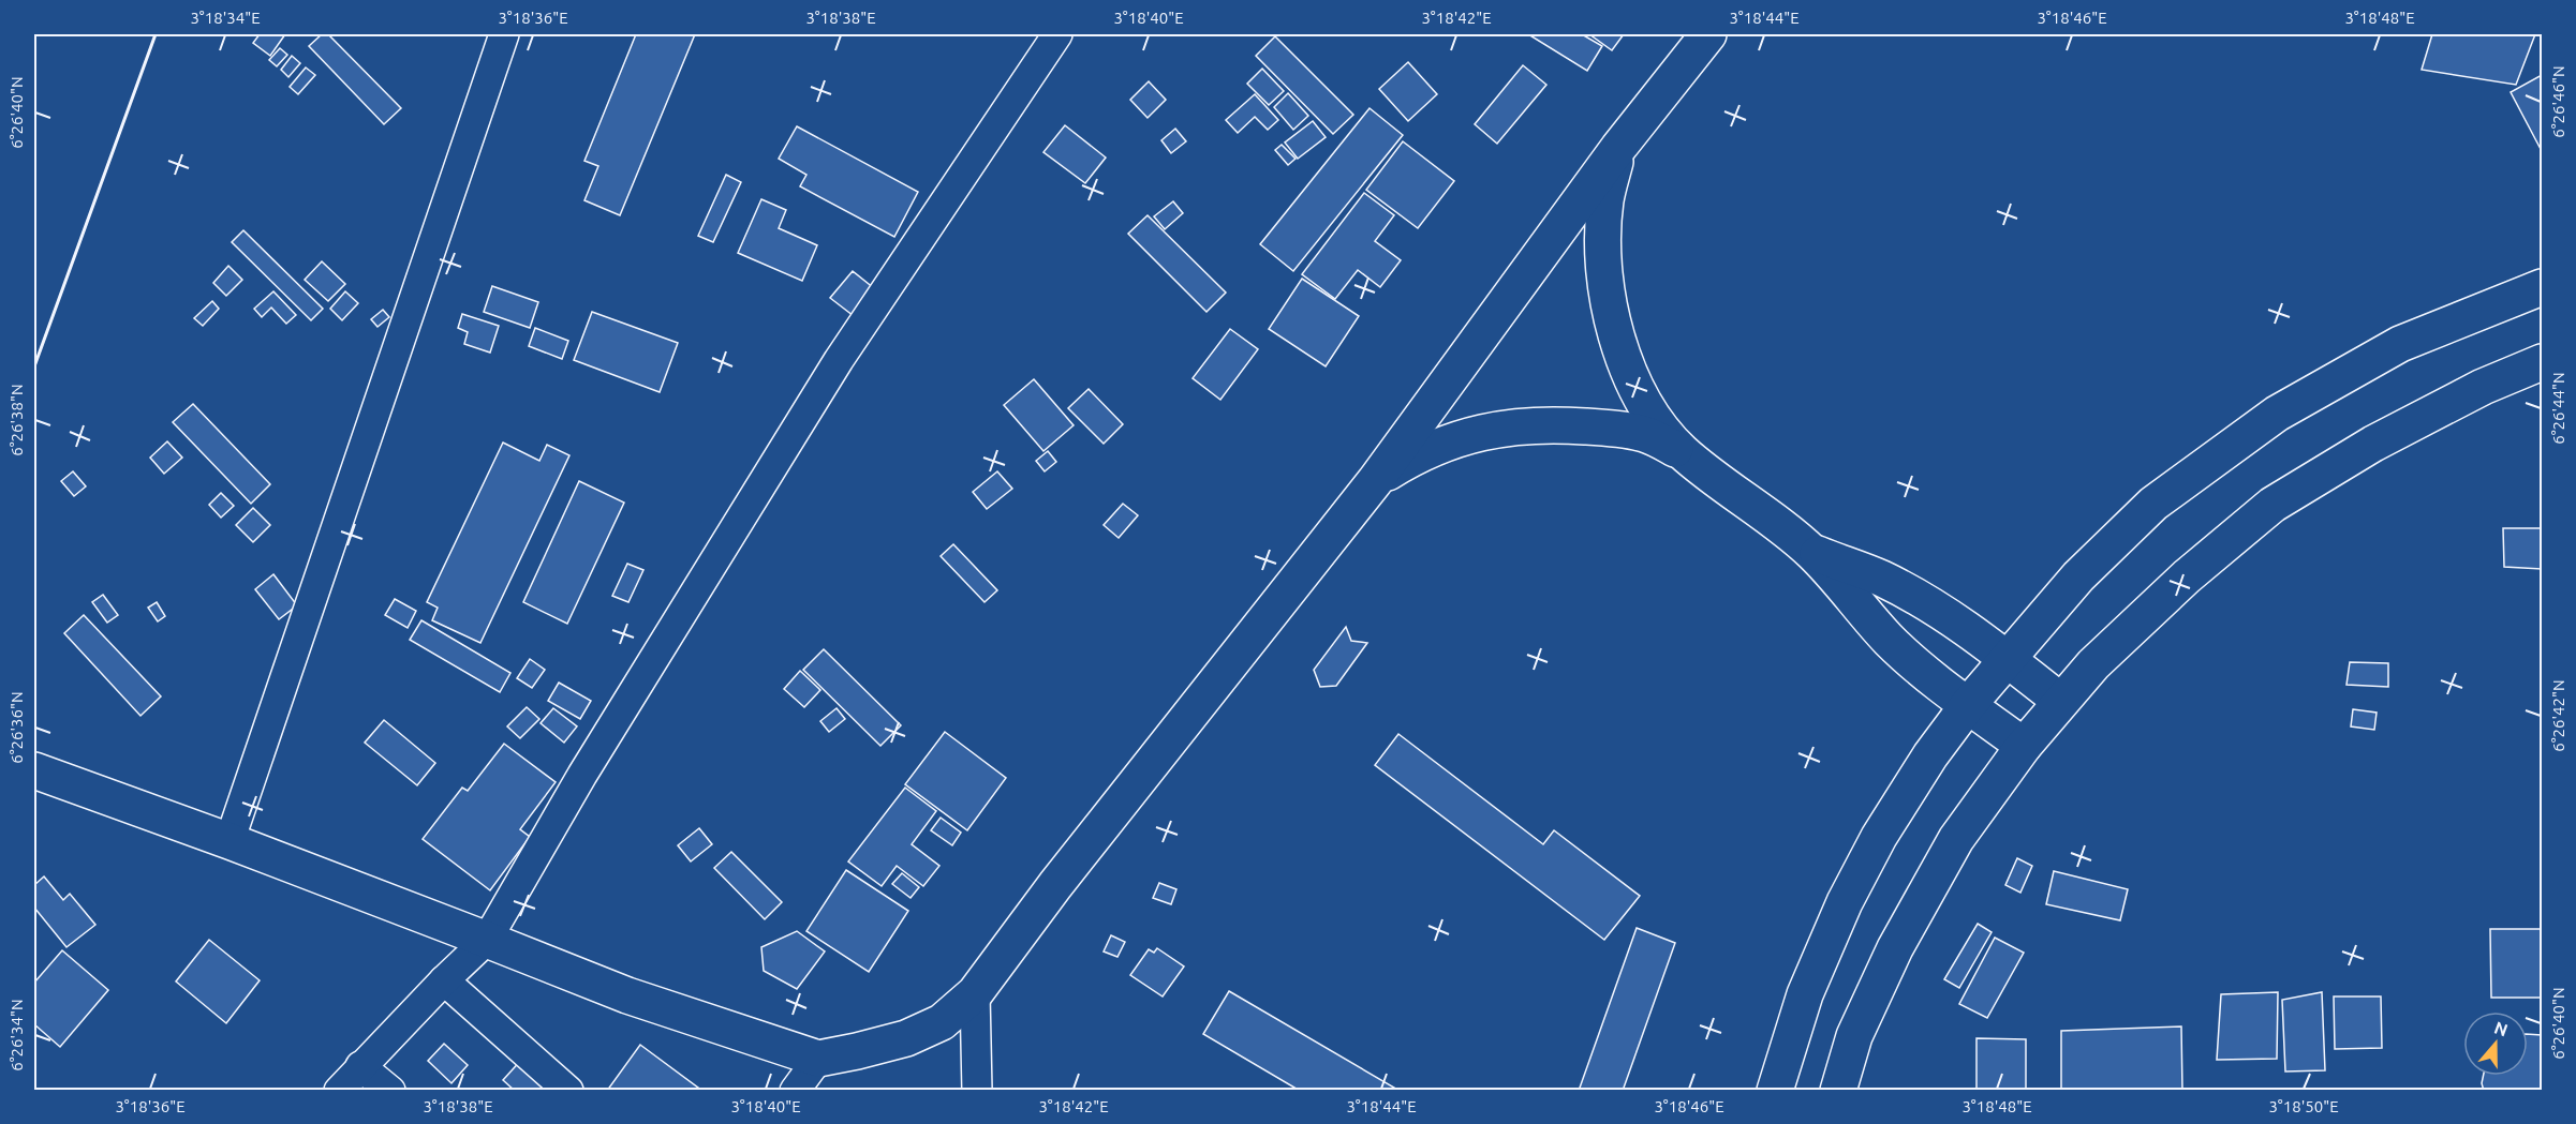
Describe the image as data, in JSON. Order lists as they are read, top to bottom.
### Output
{
  "north": "top",
  "coordinates": [
    "3°18'34\"E",
    "3°18'36\"E",
    "3°18'38\"E",
    "3°18'40\"E",
    "3°18'42\"E",
    "3°18'44\"E",
    "3°18'46\"E",
    "3°18'48\"E",
    "6°26'46\"N",
    "6°26'40\"N",
    "6°26'44\"N",
    "6°26'38\"N",
    "6°26'42\"N",
    "6°26'36\"N",
    "6°26'34\"N",
    "3°18'50\"E"
  ]
}
